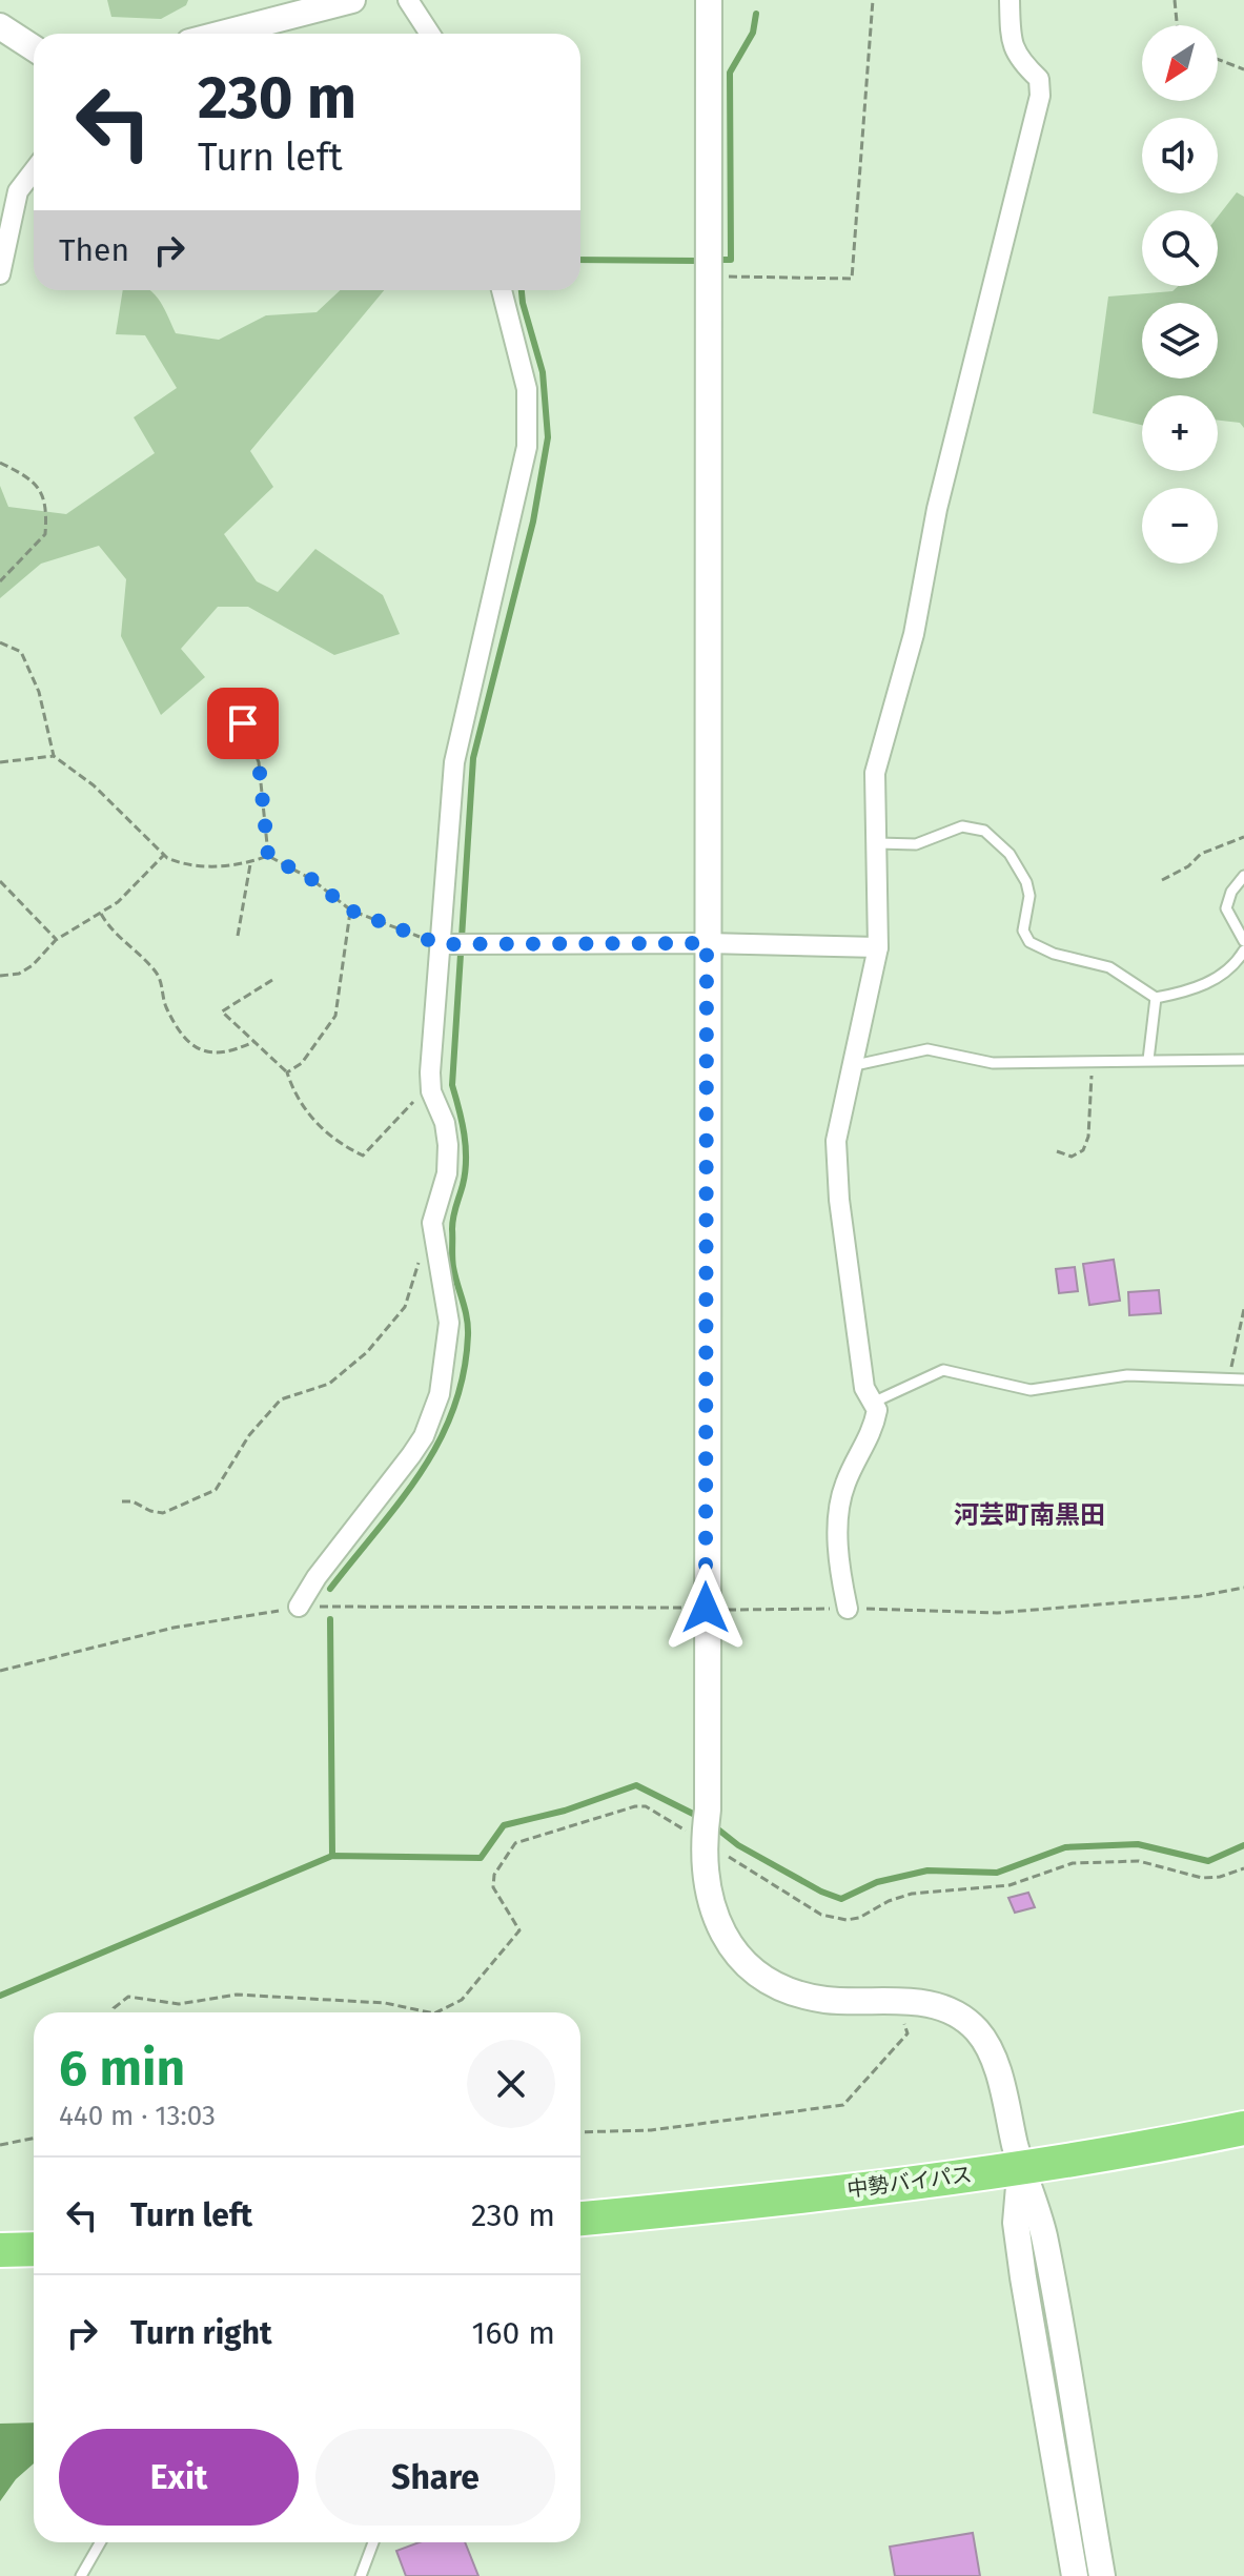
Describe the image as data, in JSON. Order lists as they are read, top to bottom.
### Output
{
  "streets": {
    "highway": ["中勢バイパス"]
  },
  "districts": ["河芸町南黒田"],
  "north": "bottom left",
  "page": {
    "map_buttons": ["+", "−"],
    "turn": ["230 m", "Turn left"],
    "then": "Then",
    "heading": ["6 min", "440 m · 13:03"],
    "list": [
      {
        "name": "Turn left",
        "value": "230 m"
      },
      {
        "name": "Turn right",
        "value": "160 m"
      }
    ],
    "buttons": ["Exit", "Share"]
  }
}
